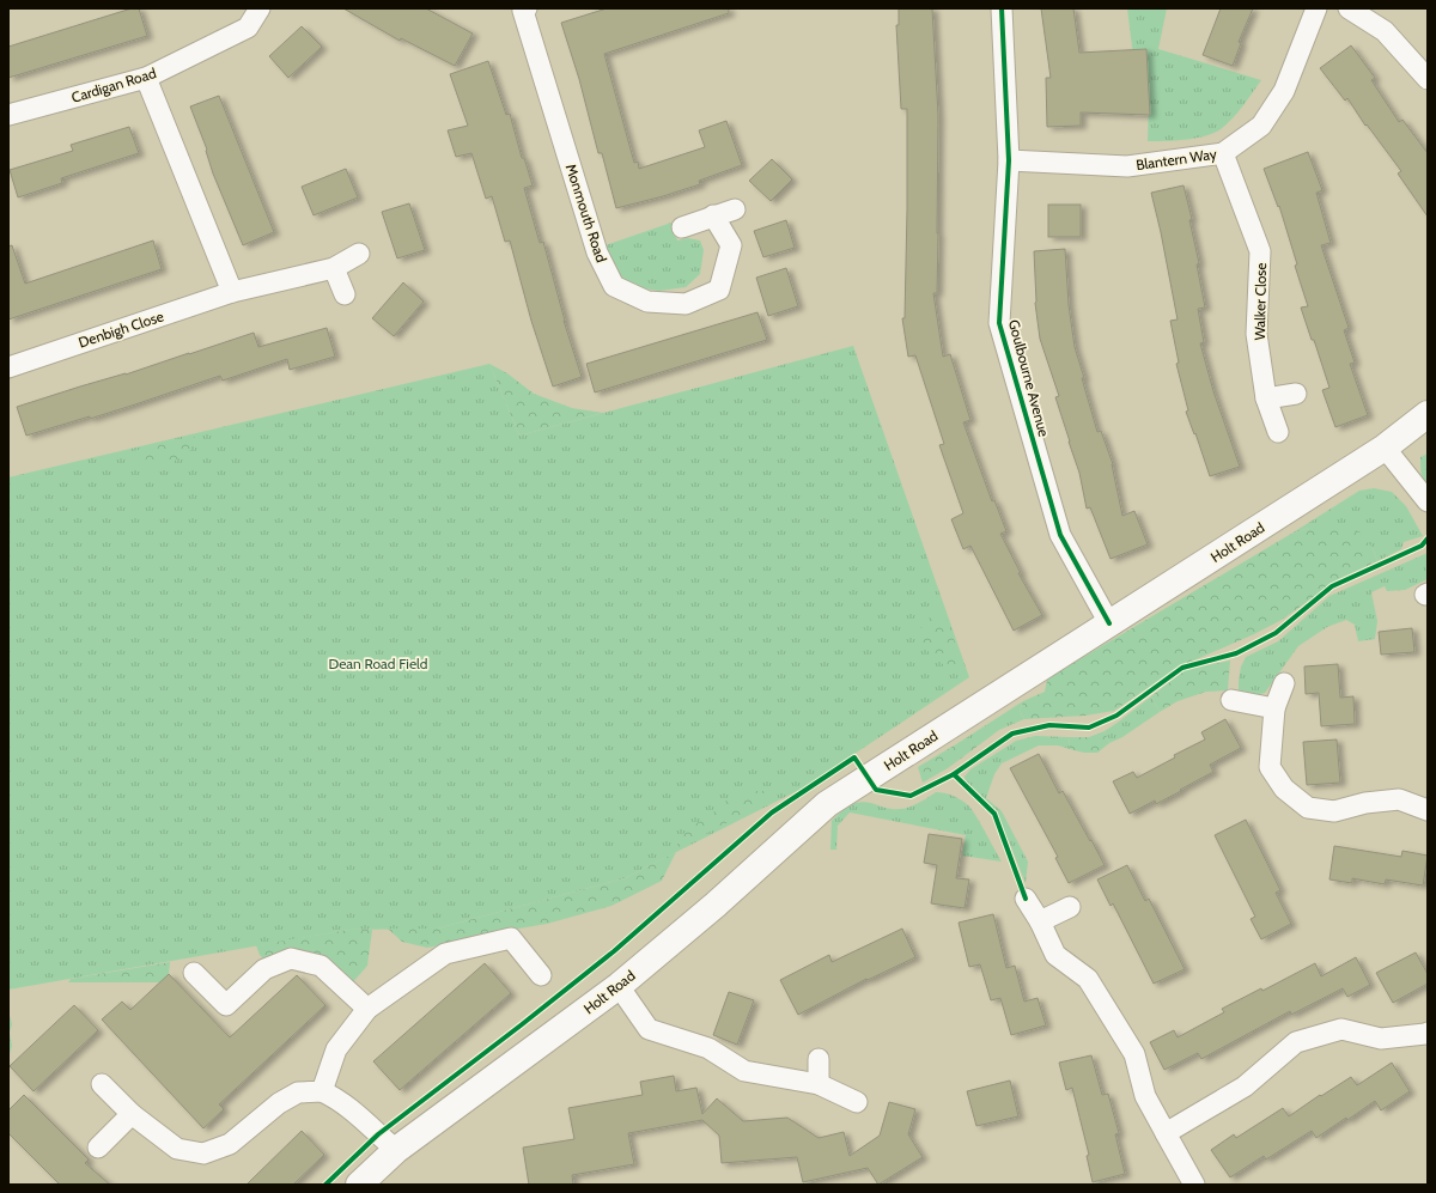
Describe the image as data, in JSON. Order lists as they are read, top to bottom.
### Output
{
  "streets": {
    "main road": ["Holt Road"],
    "street": [
      "Cardigan Road",
      "Blantern Way",
      "Monmouth Road",
      "Walker Close",
      "Denbigh Close",
      "Goulbourne Avenue"
    ]
  },
  "crossings": [
    ["Blantern Way", "Walker Close"],
    ["Blantern Way", "Goulbourne Avenue"],
    ["Goulbourne Avenue", "Holt Road"]
  ],
  "parks": ["Dean Road Field"]
}
